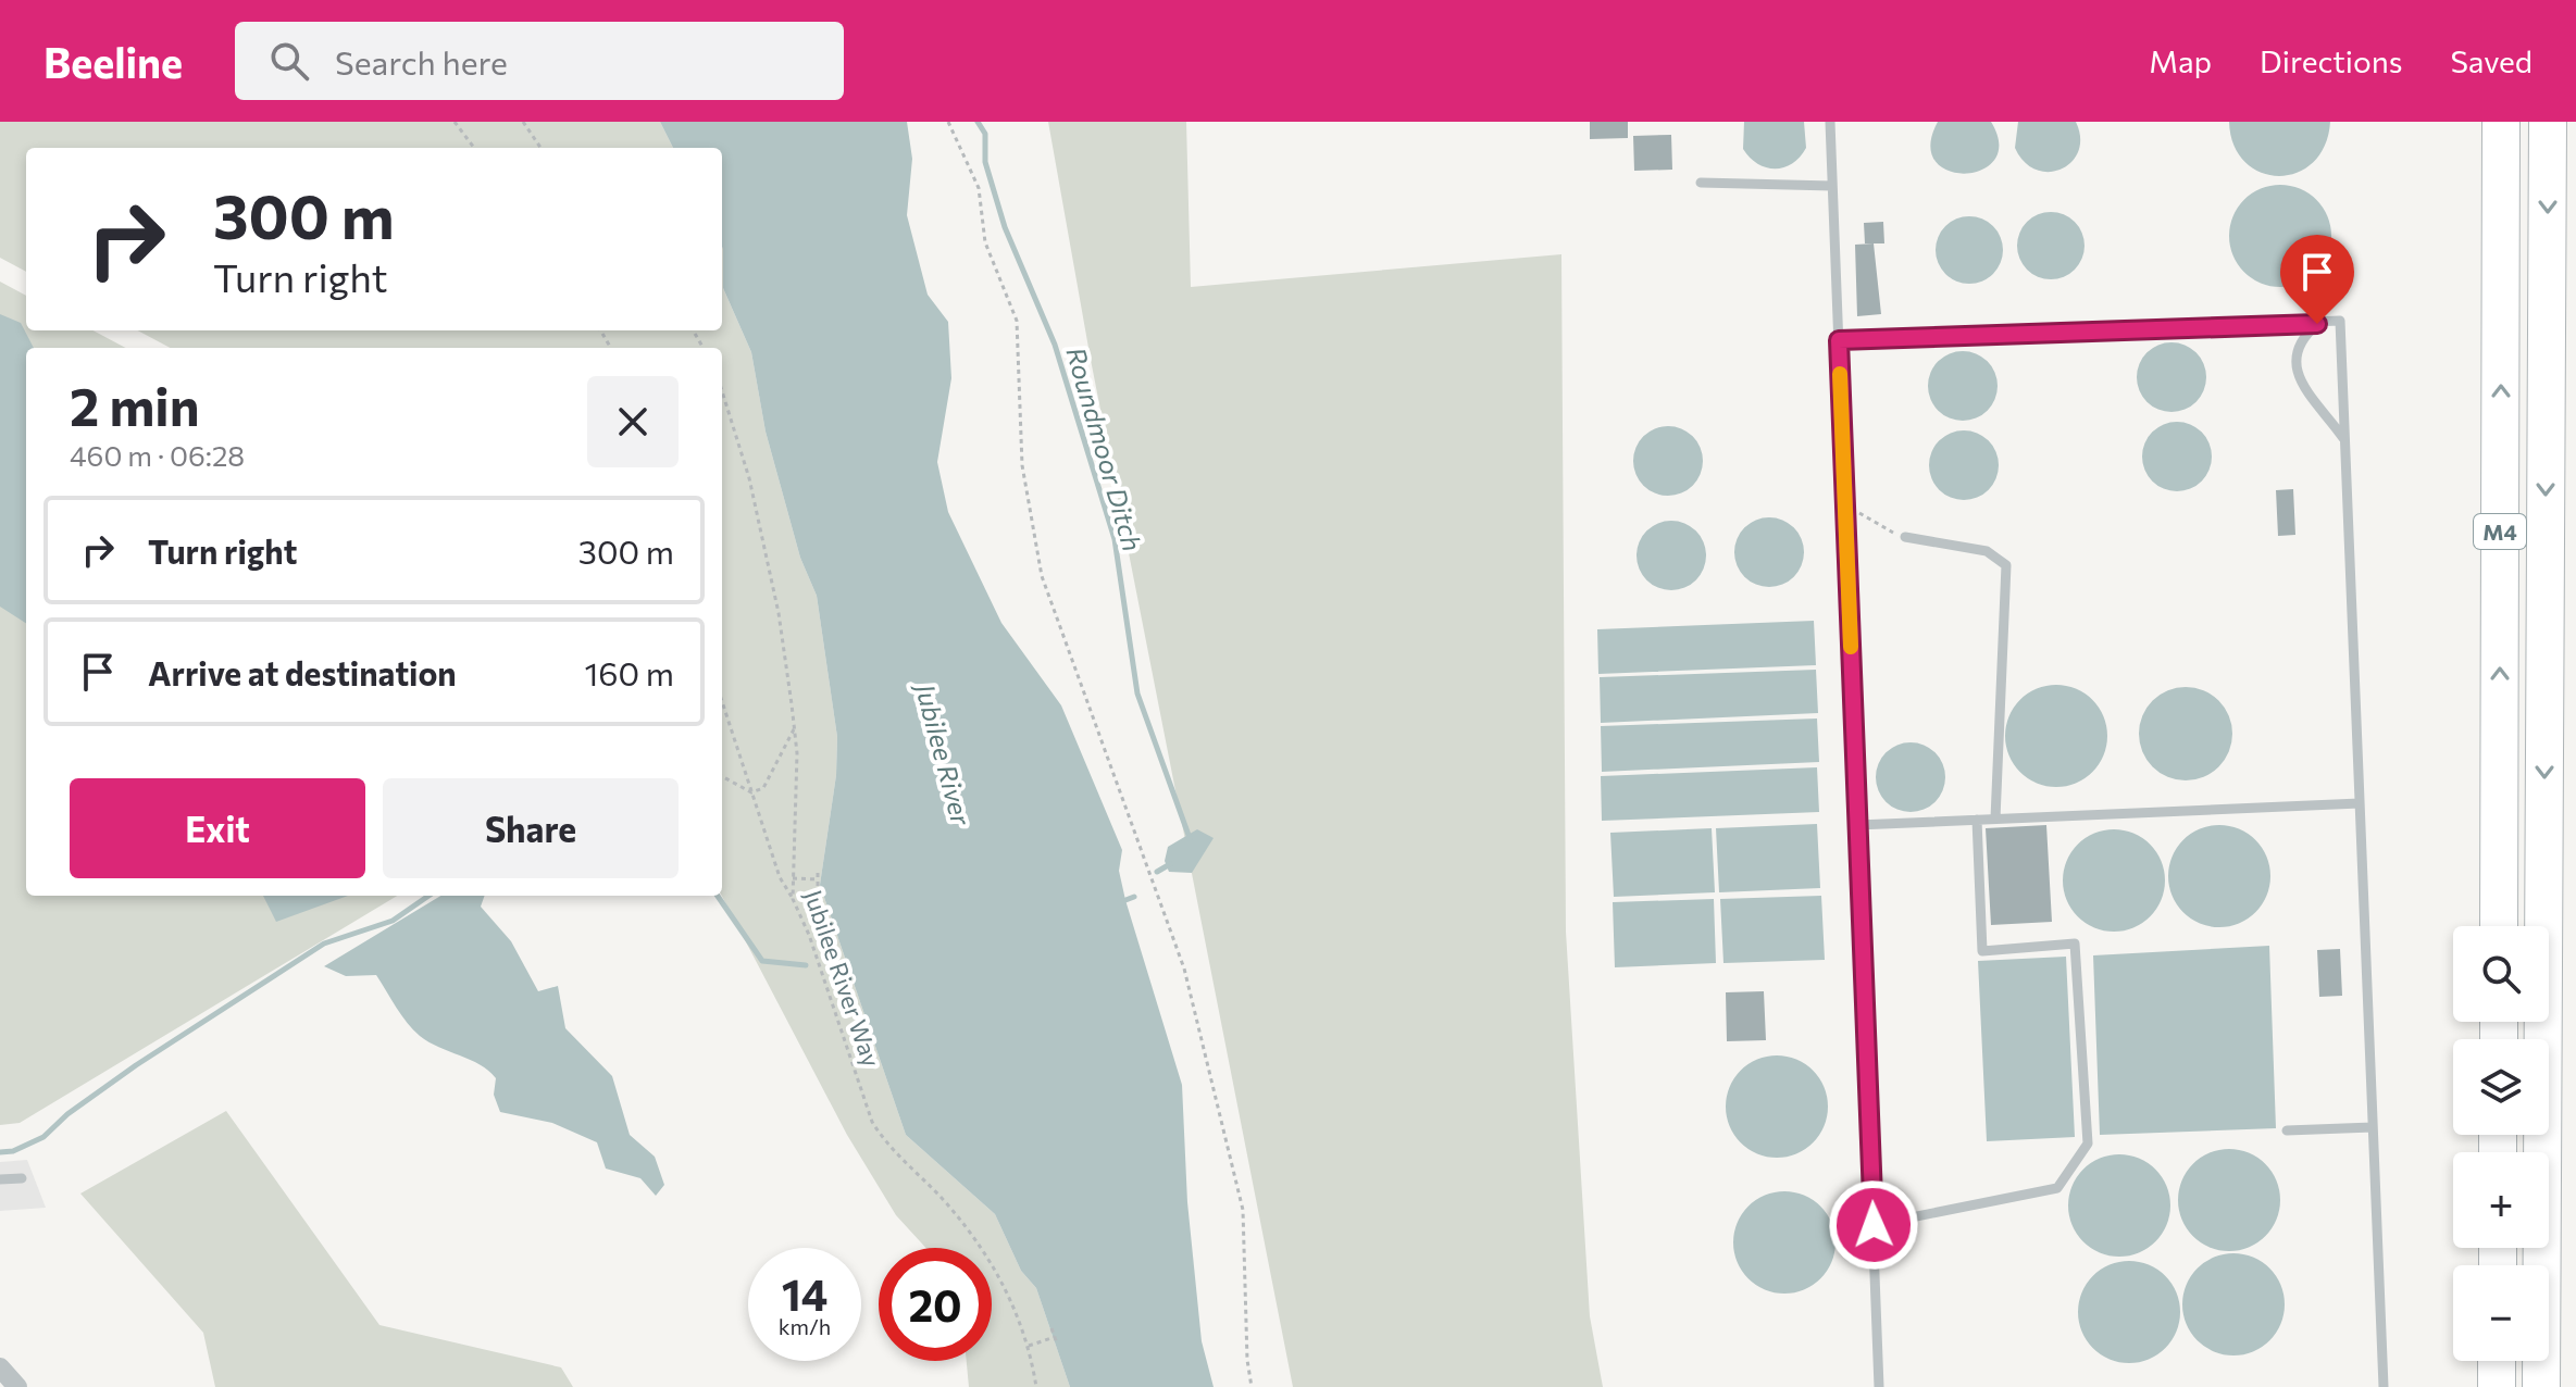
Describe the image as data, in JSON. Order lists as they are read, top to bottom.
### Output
{
  "streets": {
    "highway": ["M4"],
    "path": ["Jubilee River Way"]
  },
  "water": ["Roundmoor Ditch", "Jubilee River"],
  "page": {
    "header": "Beeline",
    "search": "Search here",
    "nav": ["Map", "Directions", "Saved"],
    "turn": ["300 m", "Turn right"],
    "heading": ["2 min", "460 m · 06:28"],
    "list": [
      {
        "name": "Turn right",
        "value": "300 m"
      },
      {
        "name": "Arrive at destination",
        "value": "160 m"
      }
    ],
    "buttons": ["Exit", "Share"],
    "map_buttons": ["+", "−"],
    "speed": "14 km/h",
    "limit": "20"
  }
}
